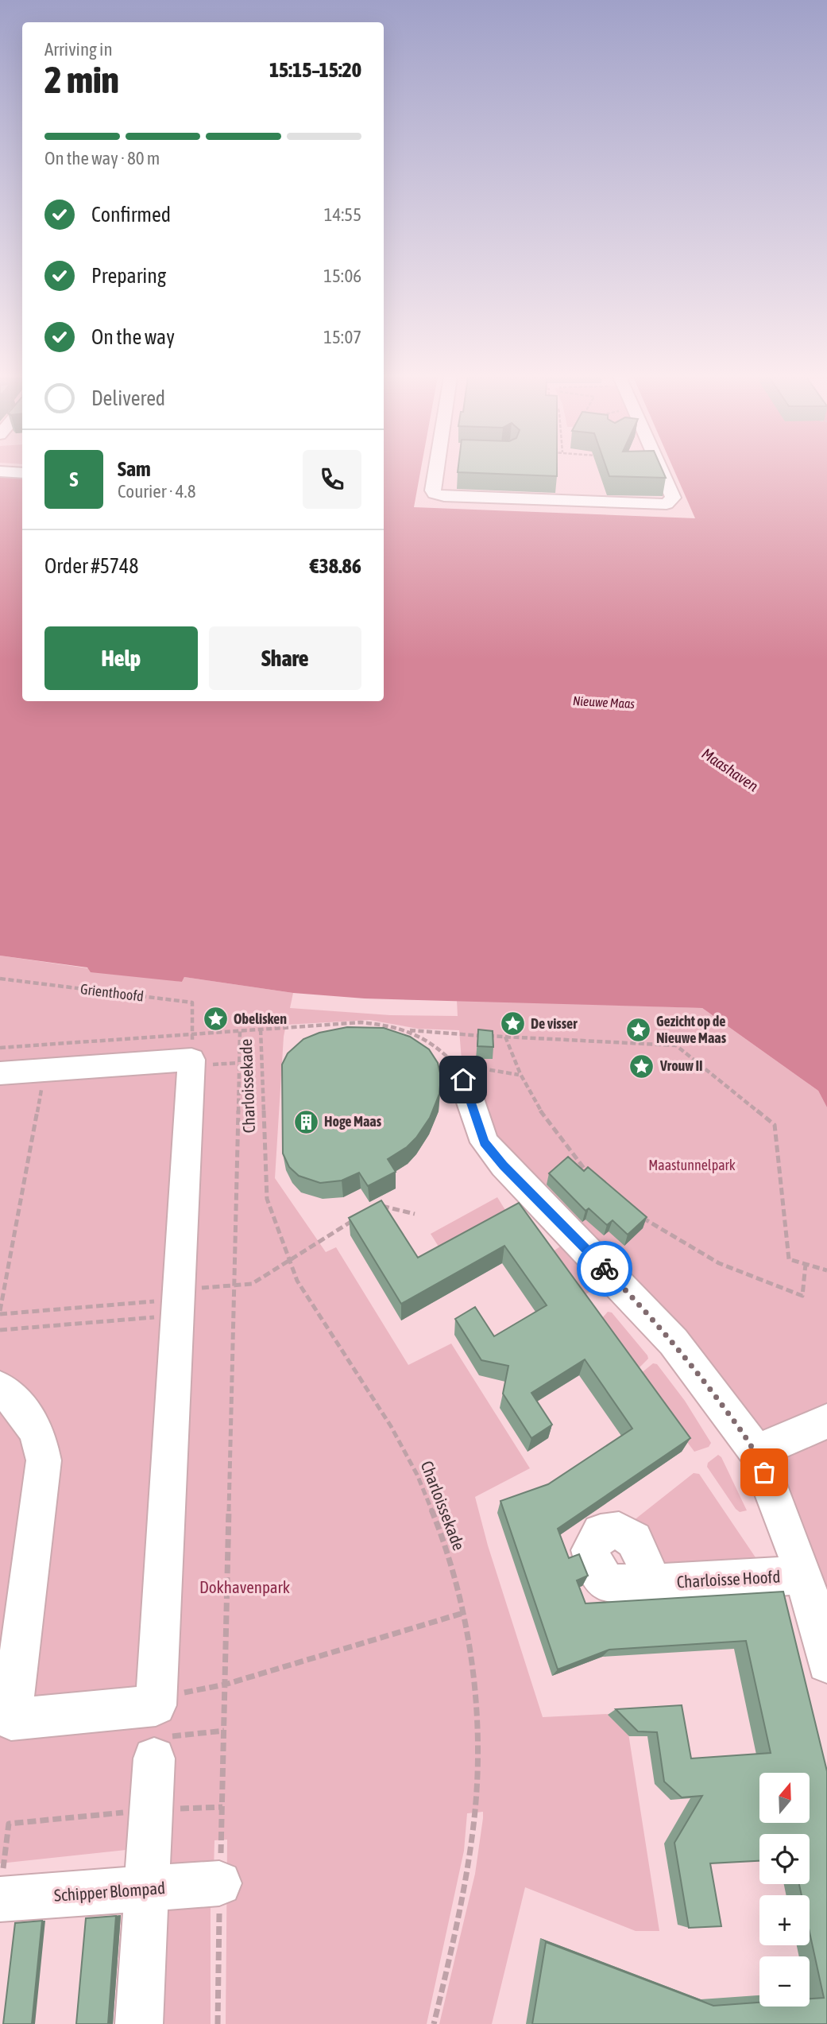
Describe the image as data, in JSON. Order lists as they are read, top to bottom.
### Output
{
  "streets": {
    "street": ["Charloisse Hoofd", "Schipper Blompad"],
    "path": ["Grienthoofd", "Charloissekade"]
  },
  "water": ["Nieuwe Maas", "Maashaven"],
  "parks": ["Maastunnelpark", "Dokhavenpark"],
  "places": {
    "place": [
      "Obelisken",
      "De visser",
      "Gezicht op de Nieuwe Maas",
      "Vrouw II"
    ],
    "building": ["Hoge Maas"]
  },
  "north": "top",
  "page": {
    "heading": ["2 min", "Arriving in", "15:15–15:20"],
    "panel": [
      "Sam",
      "Courier · 4.8",
      "Order #5748",
      "€38.86"
    ],
    "bar": "On the way · 80 m",
    "list": [
      ["Confirmed", "14:55"],
      ["Preparing", "15:06"],
      ["On the way", "15:07"],
      "Delivered"
    ],
    "round": "S",
    "buttons": ["Help", "Share"],
    "map_buttons": ["+", "−"]
  }
}
